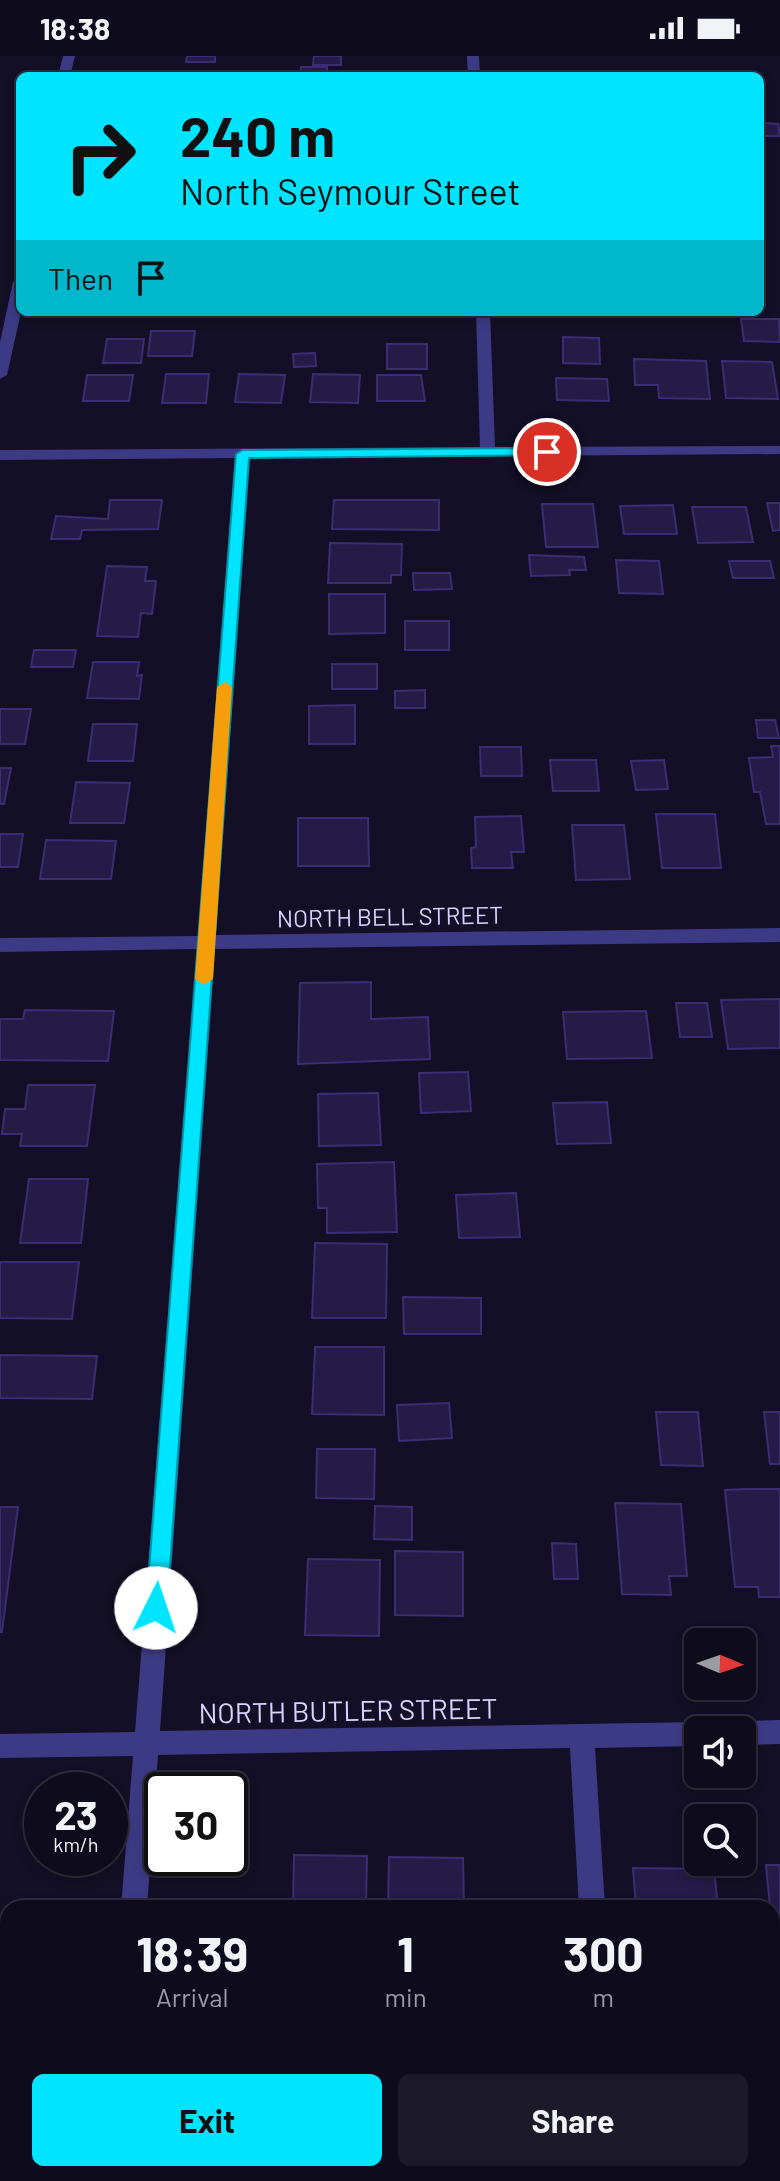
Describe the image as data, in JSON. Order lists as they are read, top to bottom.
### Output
{
  "streets": {
    "street": ["NORTH BELL STREET", "NORTH BUTLER STREET"]
  },
  "north": "right",
  "page": {
    "status": "18:38",
    "turn": ["240 m", "North Seymour Street"],
    "then": "Then",
    "speed": "23 km/h",
    "limit": "30",
    "eta": [
      "18:39",
      "Arrival",
      "1",
      "min",
      "300",
      "m"
    ],
    "buttons": ["Exit", "Share"]
  }
}
